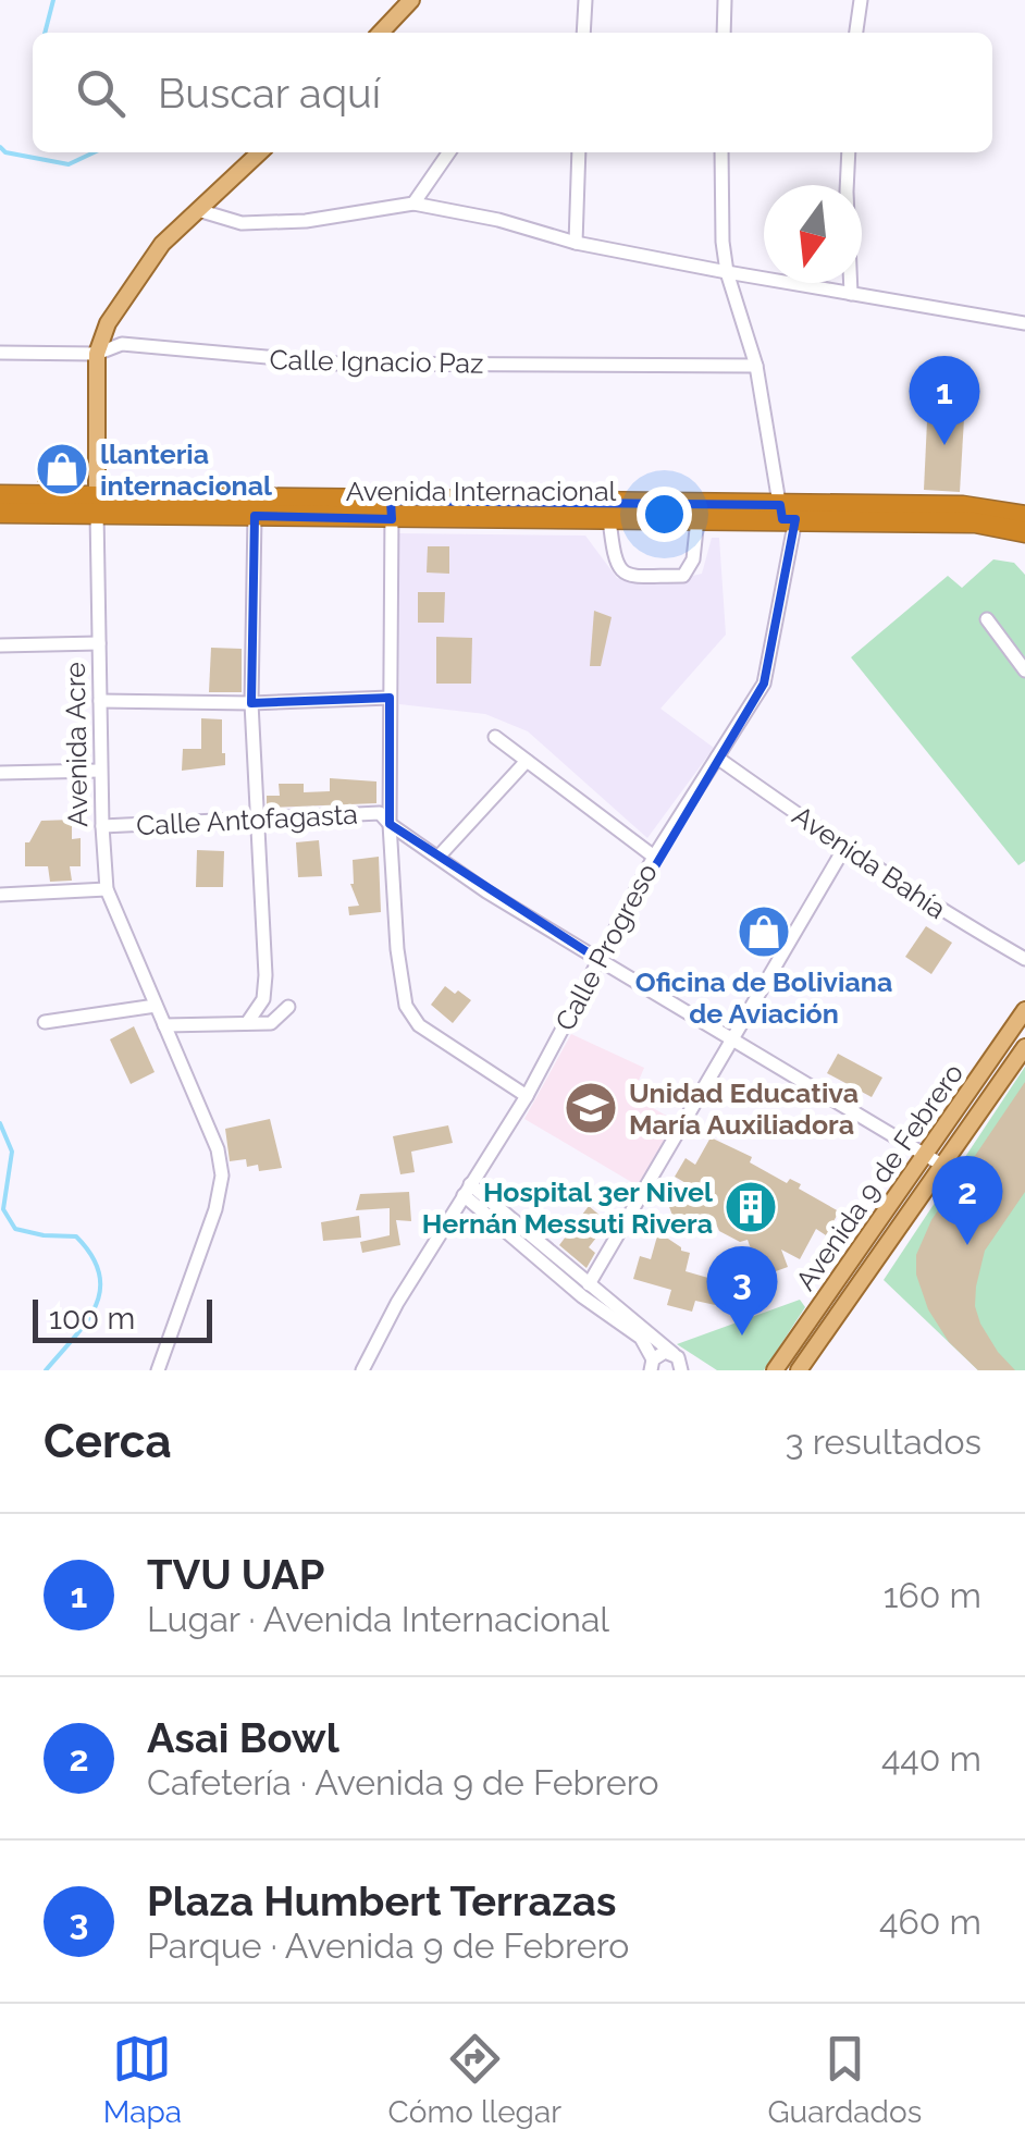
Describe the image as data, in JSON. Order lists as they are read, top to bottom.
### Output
{
  "streets": {
    "highway": ["Avenida Internacional"],
    "main road": ["Avenida Acre", "Avenida 9 de Febrero"],
    "street": [
      "Calle Ignacio Paz",
      "Calle Antofagasta",
      "Avenida Bahía",
      "Calle Progreso"
    ]
  },
  "crossings": [
    ["Calle Ignacio Paz", "Avenida Acre"],
    ["Avenida Internacional", "Avenida Acre"],
    ["Avenida Internacional", "Calle Progreso"],
    ["Avenida Acre", "Calle Antofagasta"],
    ["Calle Antofagasta", "Calle Progreso"],
    ["Calle Antofagasta", "Avenida 9 de Febrero"],
    ["Avenida Bahía", "Calle Progreso"]
  ],
  "places": {
    "shop": ["llanteria internacional", "Oficina de Boliviana de Aviación"],
    "school or university": ["Unidad Educativa María Auxiliadora"],
    "building": ["Hospital 3er Nivel Hernán Messuti Rivera"]
  },
  "scale_bar": "100 m",
  "north": "bottom",
  "page": {
    "search": "Buscar aquí",
    "pins": ["1", "2", "3"],
    "scale": "100 m",
    "heading": ["Cerca", "3 resultados"],
    "list": [
      {
        "mark": "1",
        "name": "TVU UAP",
        "note": "Lugar · Avenida Internacional",
        "value": "160 m"
      },
      {
        "mark": "2",
        "name": "Asai Bowl",
        "note": "Cafetería · Avenida 9 de Febrero",
        "value": "440 m"
      },
      {
        "mark": "3",
        "name": "Plaza Humbert Terrazas",
        "note": "Parque · Avenida 9 de Febrero",
        "value": "460 m"
      }
    ],
    "nav": ["Mapa", "Cómo llegar", "Guardados"]
  }
}
